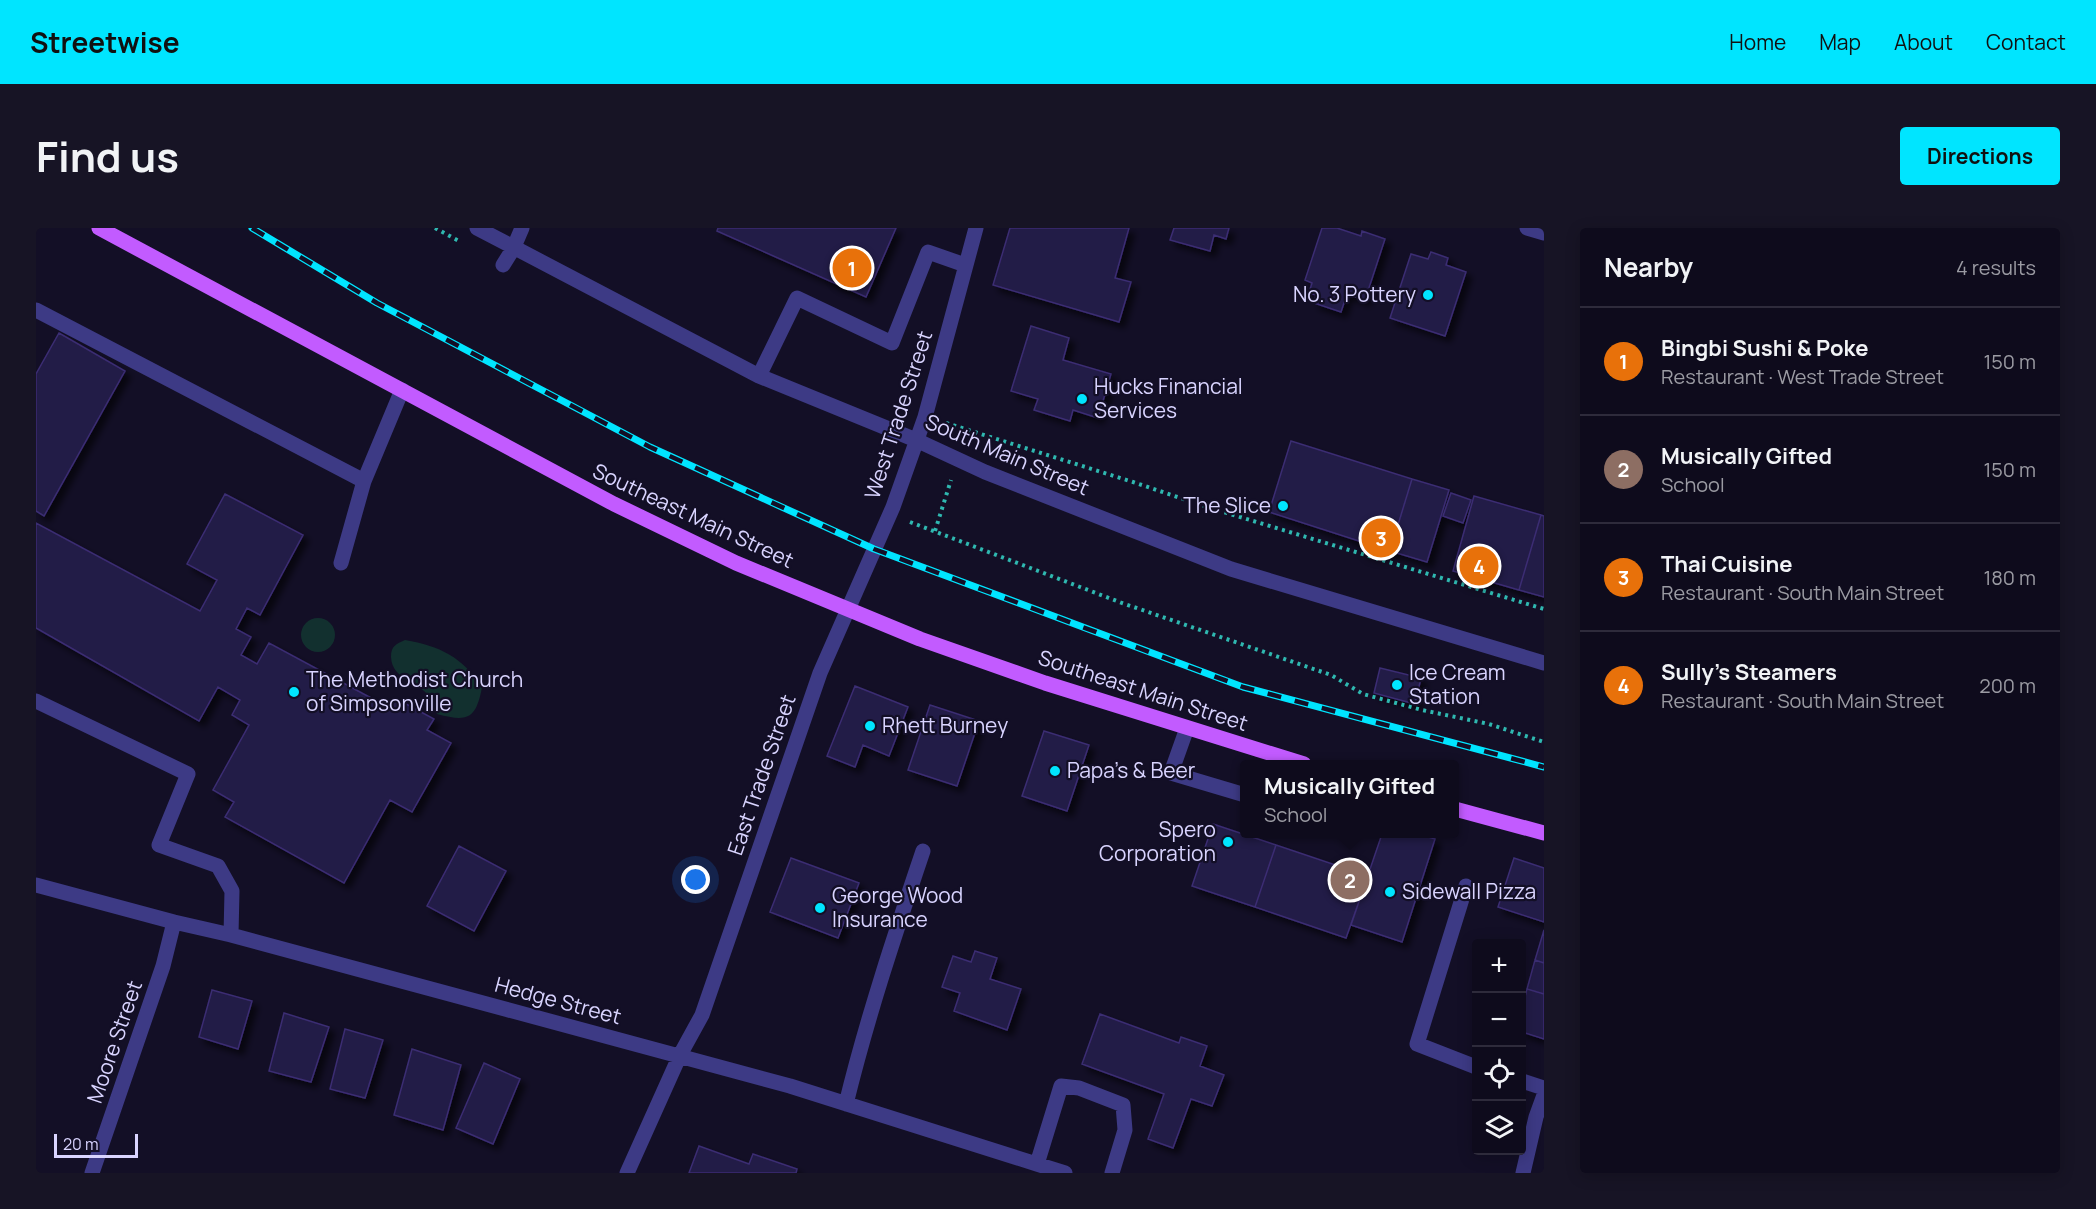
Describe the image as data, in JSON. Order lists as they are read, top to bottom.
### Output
{
  "streets": {
    "main road": ["Southeast Main Street"],
    "street": [
      "West Trade Street",
      "South Main Street",
      "East Trade Street",
      "Hedge Street",
      "Moore Street"
    ]
  },
  "crossings": [
    ["West Trade Street", "South Main Street"],
    ["West Trade Street", "Southeast Main Street"],
    ["West Trade Street", "East Trade Street"],
    ["Southeast Main Street", "East Trade Street"],
    ["East Trade Street", "Hedge Street"],
    ["Hedge Street", "Moore Street"]
  ],
  "places": [
    "No. 3 Pottery",
    "Hucks Financial Services",
    "The Slice",
    "Ice Cream Station",
    "The Methodist Church of Simpsonville",
    "Rhett Burney",
    "Papa's & Beer",
    "Spero Corporation",
    "Sidewall Pizza",
    "George Wood Insurance"
  ],
  "scale_bar": "20 m",
  "page": {
    "header": "Streetwise",
    "nav": [
      "Home",
      "Map",
      "About",
      "Contact"
    ],
    "title": "Find us",
    "buttons": "Directions",
    "heading": ["Nearby", "4 results"],
    "pins": [
      "1",
      "3",
      "4",
      "2"
    ],
    "list": [
      {
        "mark": "1",
        "name": "Bingbi Sushi & Poke",
        "note": "Restaurant · West Trade Street",
        "value": "150 m"
      },
      {
        "mark": "2",
        "name": "Musically Gifted",
        "note": "School",
        "value": "150 m"
      },
      {
        "mark": "3",
        "name": "Thai Cuisine",
        "note": "Restaurant · South Main Street",
        "value": "180 m"
      },
      {
        "mark": "4",
        "name": "Sully's Steamers",
        "note": "Restaurant · South Main Street",
        "value": "200 m"
      }
    ],
    "popup": ["Musically Gifted", "School"],
    "map_buttons": ["+", "−"],
    "scale": "20 m"
  }
}
